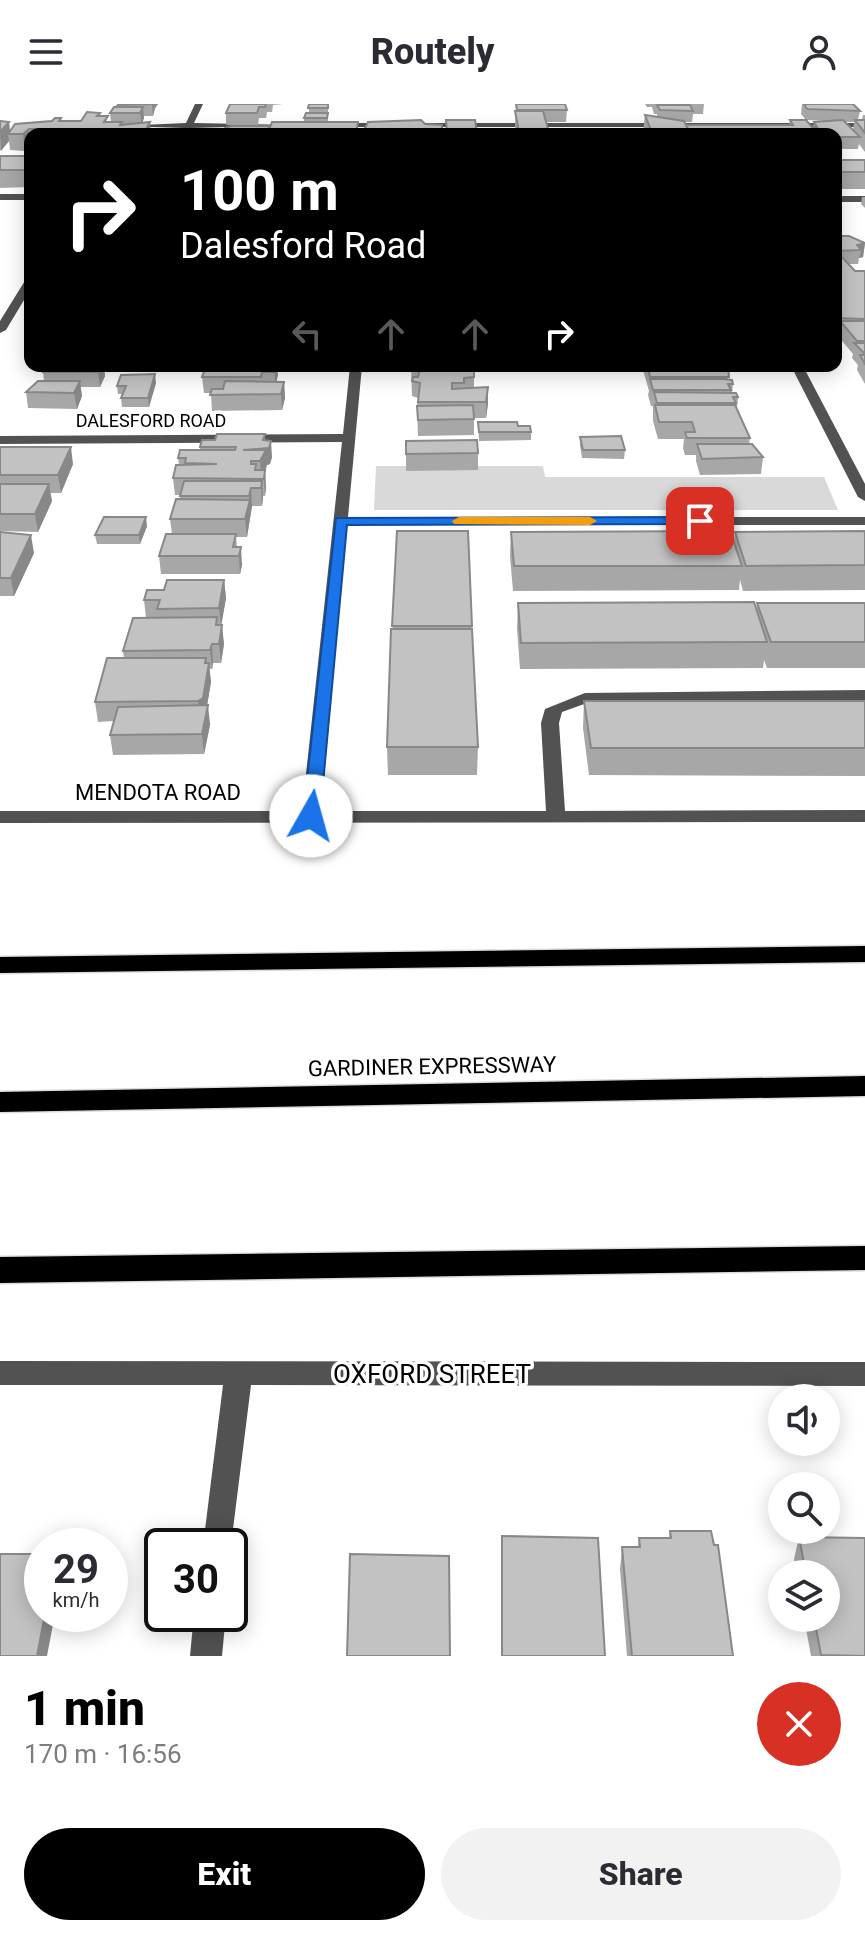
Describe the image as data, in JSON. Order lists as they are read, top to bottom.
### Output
{
  "streets": {
    "highway": ["GARDINER EXPRESSWAY"],
    "street": ["DALESFORD ROAD", "MENDOTA ROAD", "OXFORD STREET"]
  },
  "page": {
    "header": "Routely",
    "turn": ["100 m", "Dalesford Road"],
    "speed": "29 km/h",
    "limit": "30",
    "heading": ["1 min", "170 m · 16:56"],
    "buttons": ["Exit", "Share"]
  }
}
